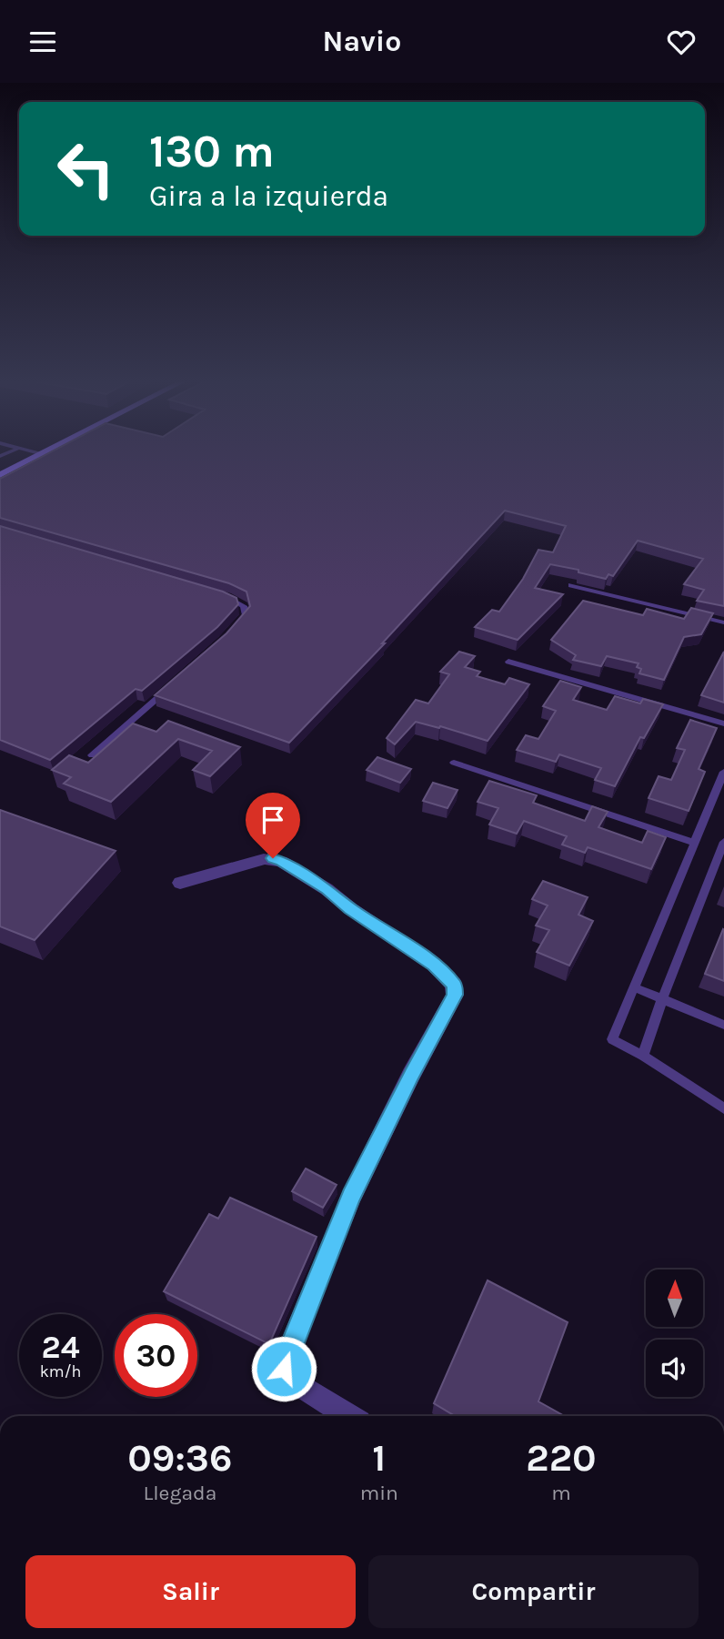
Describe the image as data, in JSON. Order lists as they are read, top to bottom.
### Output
{
  "north": "top",
  "page": {
    "header": "Navio",
    "turn": ["130 m", "Gira a la izquierda"],
    "speed": "24 km/h",
    "limit": "30",
    "eta": [
      "09:36",
      "Llegada",
      "1",
      "min",
      "220",
      "m"
    ],
    "buttons": ["Salir", "Compartir"]
  }
}
